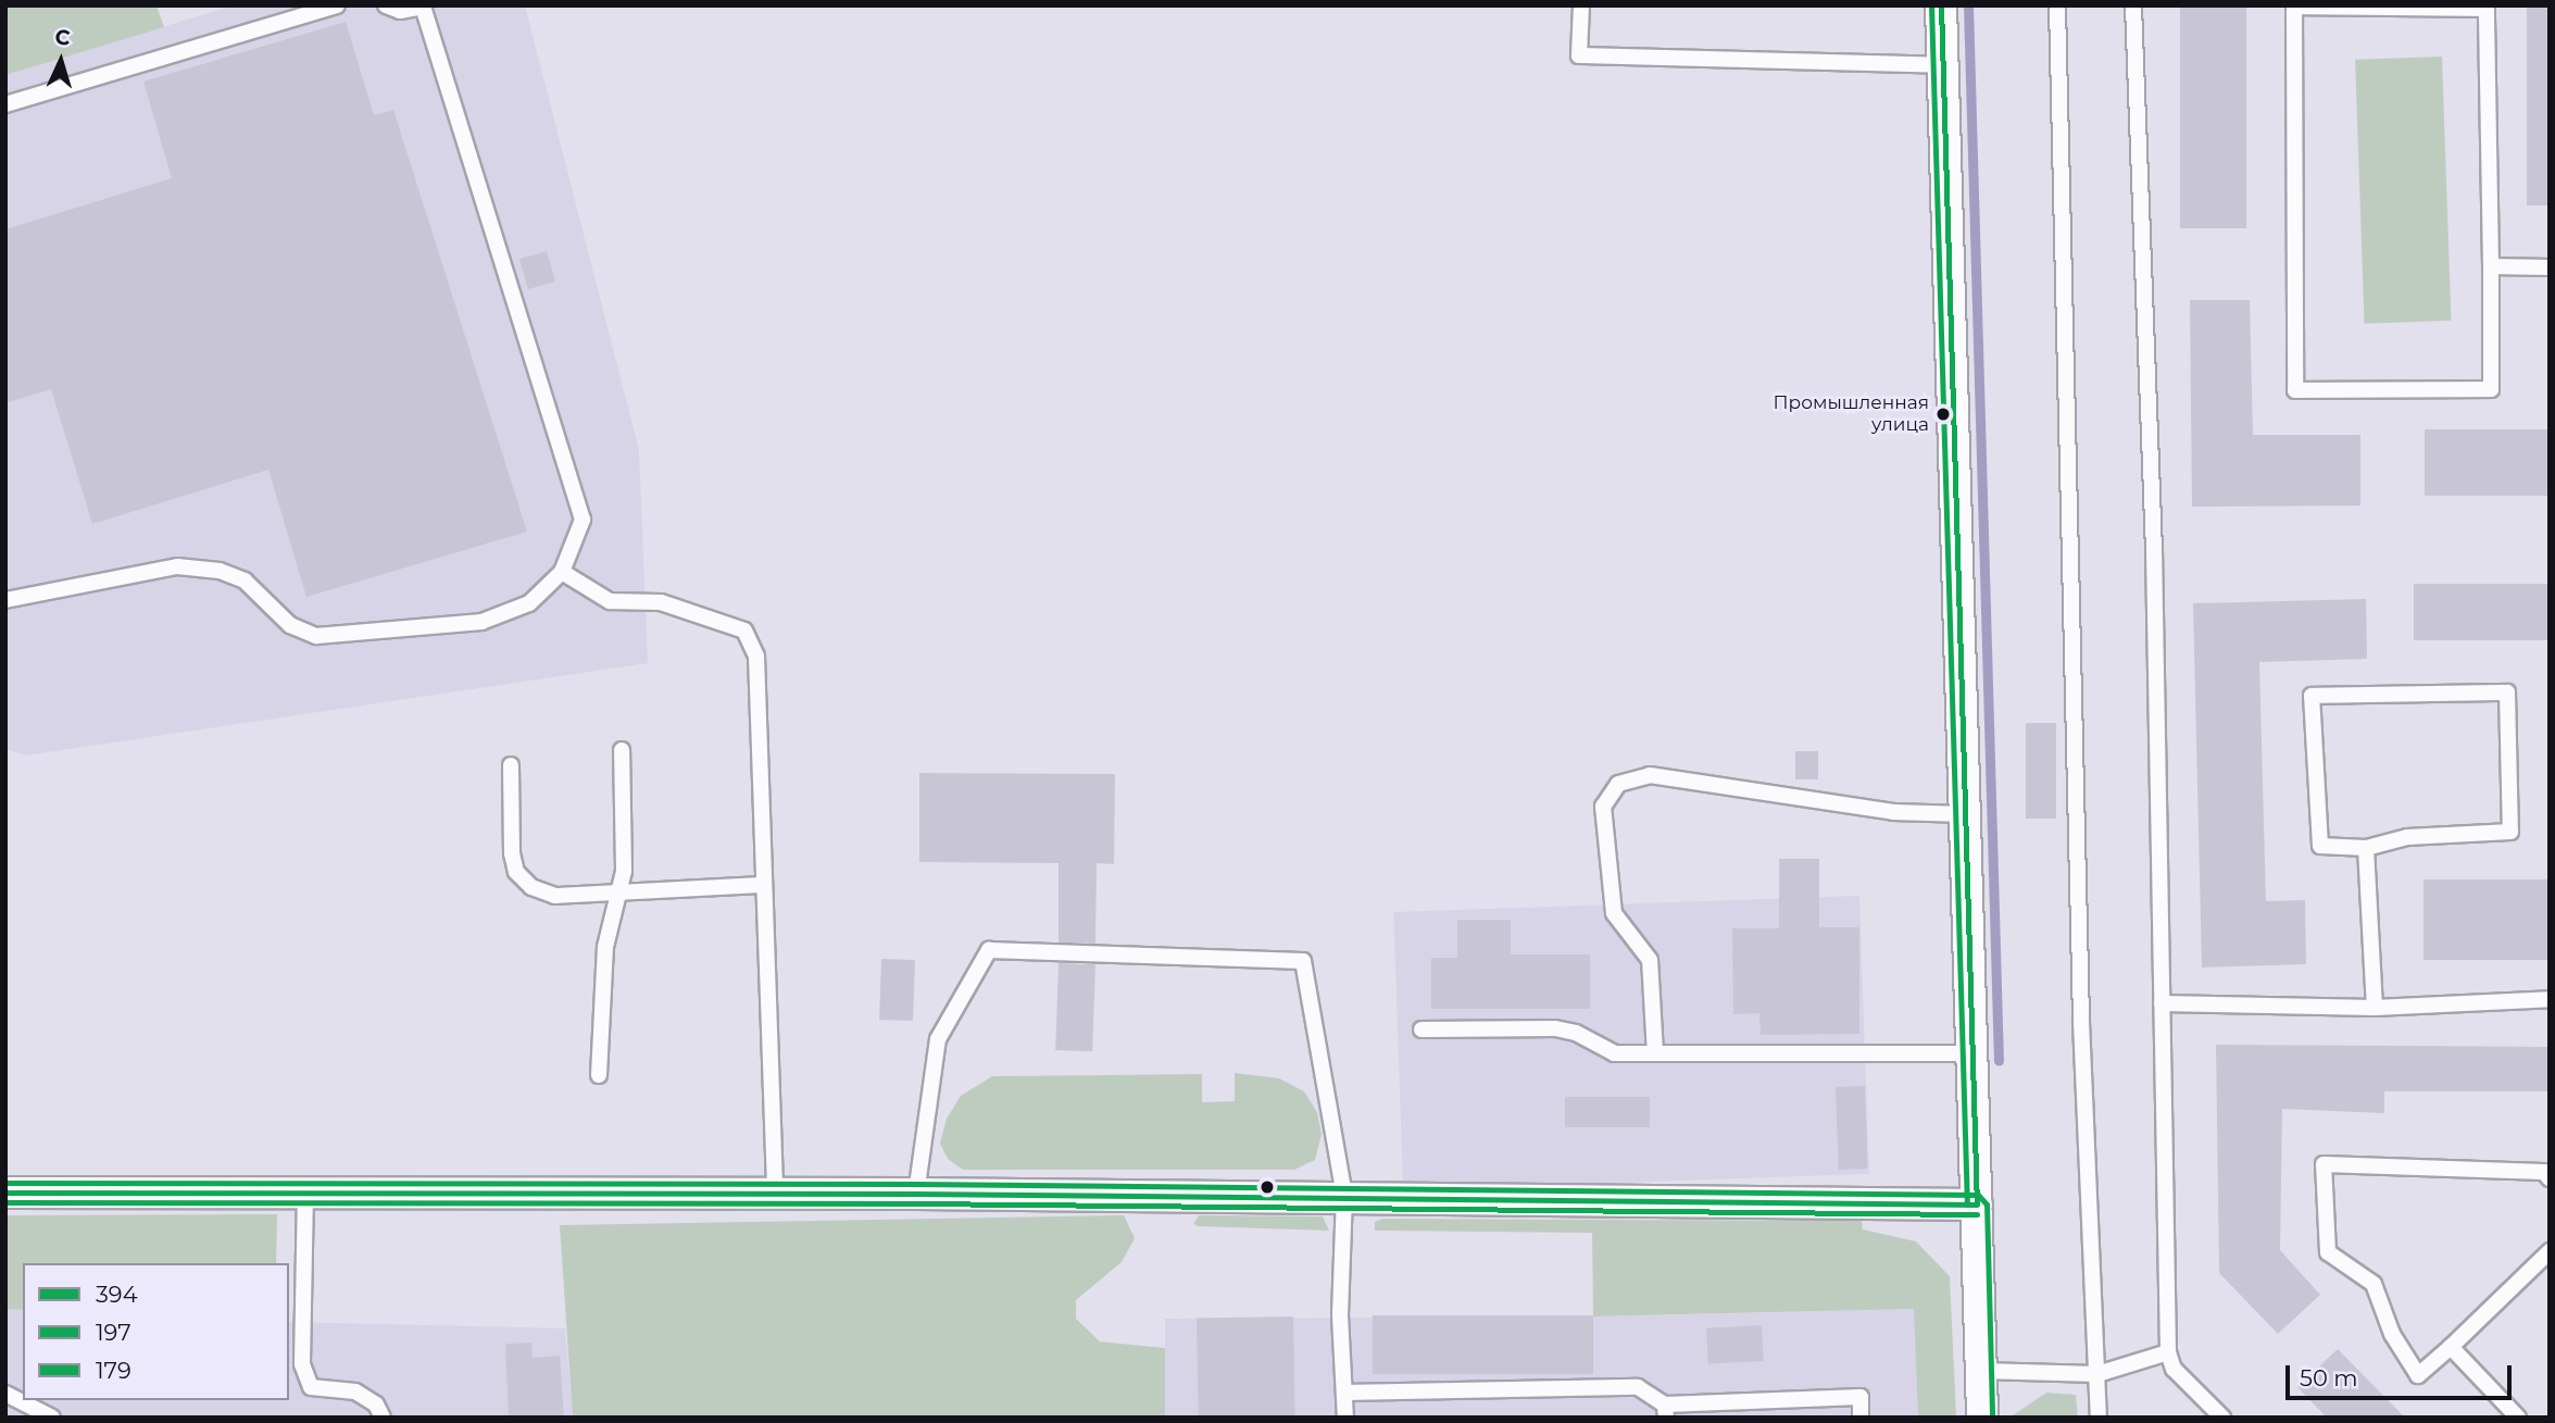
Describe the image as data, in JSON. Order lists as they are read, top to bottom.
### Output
{
  "places": ["Промышленная улица"],
  "lines": ["transit line 394", "transit line 197", "transit line 179"],
  "legend": ["394", "197", "179"],
  "scale_bar": "50 m",
  "north": "top"
}
